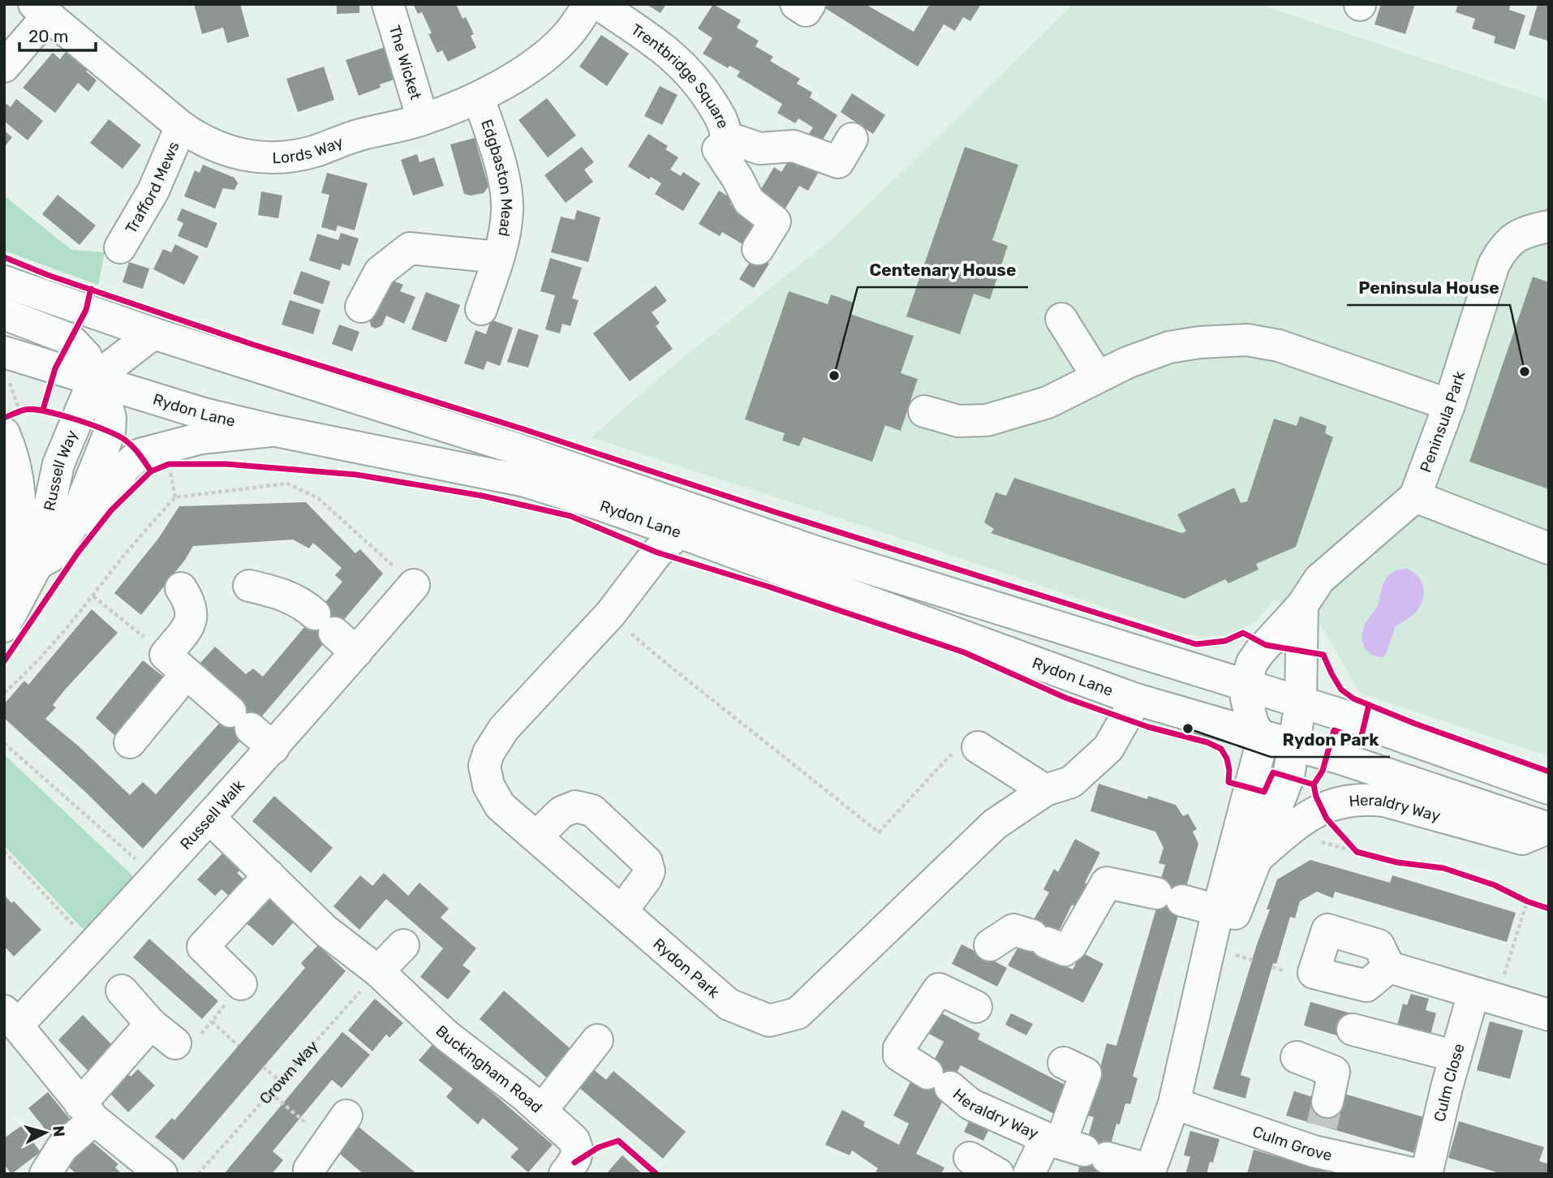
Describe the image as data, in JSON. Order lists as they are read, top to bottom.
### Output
{
  "streets": {
    "street": [
      "The Wicket",
      "Trentbridge Square",
      "Lords Way",
      "Edgbaston Mead",
      "Trafford Mews",
      "Rydon Lane",
      "Peninsula Park",
      "Russell Way",
      "Heraldry Way",
      "Russell Walk",
      "Rydon Park",
      "Buckingham Road",
      "Culm Close",
      "Culm Grove"
    ],
    "path": ["Crown Way"]
  },
  "crossings": [
    ["The Wicket", "Lords Way"],
    ["Lords Way", "Edgbaston Mead"],
    ["Lords Way", "Trafford Mews"],
    ["Rydon Lane", "Peninsula Park"],
    ["Rydon Lane", "Russell Way"],
    ["Rydon Lane", "Heraldry Way"],
    ["Rydon Lane", "Rydon Park"],
    ["Heraldry Way", "Culm Grove"],
    ["Russell Walk", "Buckingham Road"],
    ["Buckingham Road", "Crown Way"]
  ],
  "places": ["Peninsula House", "Centenary House", "Rydon Park"],
  "scale_bar": "20 m",
  "north": "right"
}
